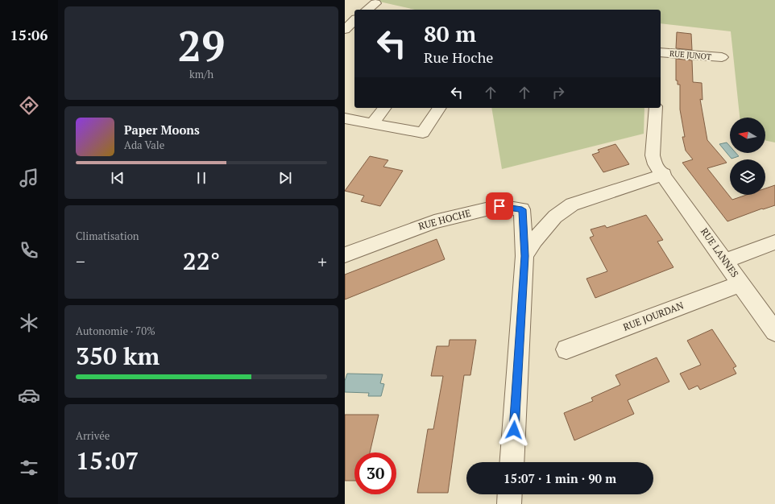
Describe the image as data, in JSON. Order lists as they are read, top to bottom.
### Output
{
  "streets": {
    "street": [
      "RUE JUNOT",
      "RUE HOCHE",
      "RUE LANNES",
      "RUE JOURDAN"
    ]
  },
  "crossings": [
    ["RUE LANNES", "RUE JOURDAN"]
  ],
  "north": "left",
  "page": {
    "tabs": "15:06",
    "tile": [
      ["29", "km/h"],
      "Climatisation",
      ["Autonomie · 70%", "350 km"],
      ["Arrivée", "15:07"]
    ],
    "turn": ["80 m", "Rue Hoche"],
    "song": ["Paper Moons", "Ada Vale"],
    "heat": ["−", "22°", "+"],
    "limit": "30",
    "trip": "15:07 · 1 min · 90 m"
  }
}
